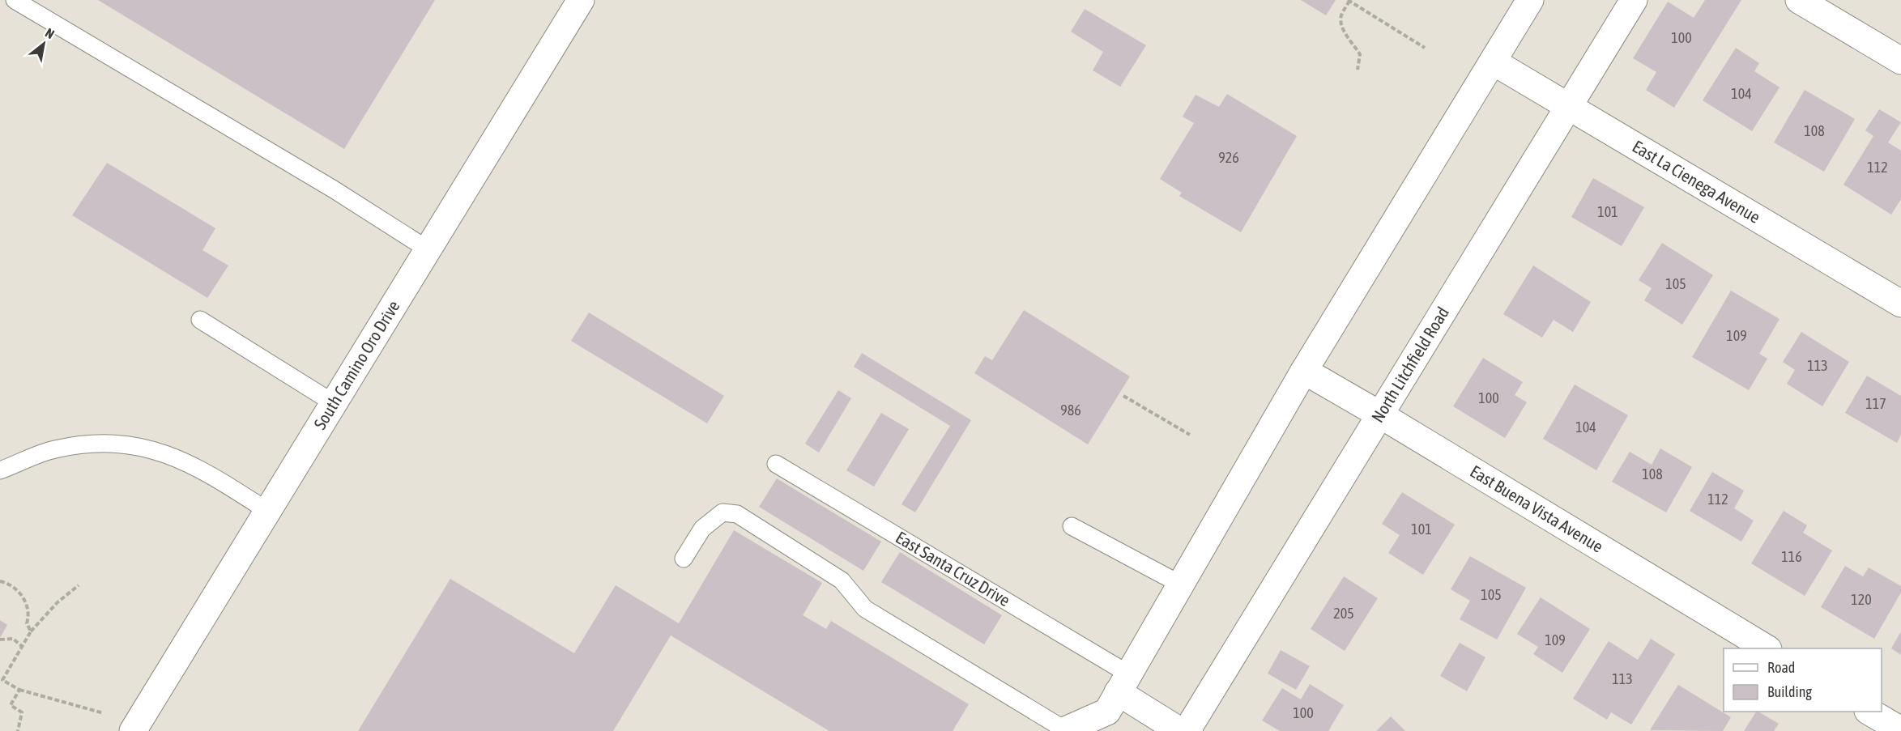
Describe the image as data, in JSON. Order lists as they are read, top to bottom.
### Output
{
  "streets": {
    "street": [
      "East La Cienega Avenue",
      "South Camino Oro Drive",
      "North Litchfield Road",
      "East Buena Vista Avenue",
      "East Santa Cruz Drive"
    ]
  },
  "crossings": [
    ["East La Cienega Avenue", "North Litchfield Road"],
    ["North Litchfield Road", "East Buena Vista Avenue"]
  ],
  "house_numbers": [
    "100",
    "104",
    "108",
    "926",
    "112",
    "101",
    "105",
    "109",
    "113",
    "100",
    "117",
    "986",
    "104",
    "108",
    "112",
    "101",
    "116",
    "105",
    "120",
    "205",
    "109",
    "113",
    "100"
  ],
  "legend": ["Road", "Building"],
  "north": "top right"
}
